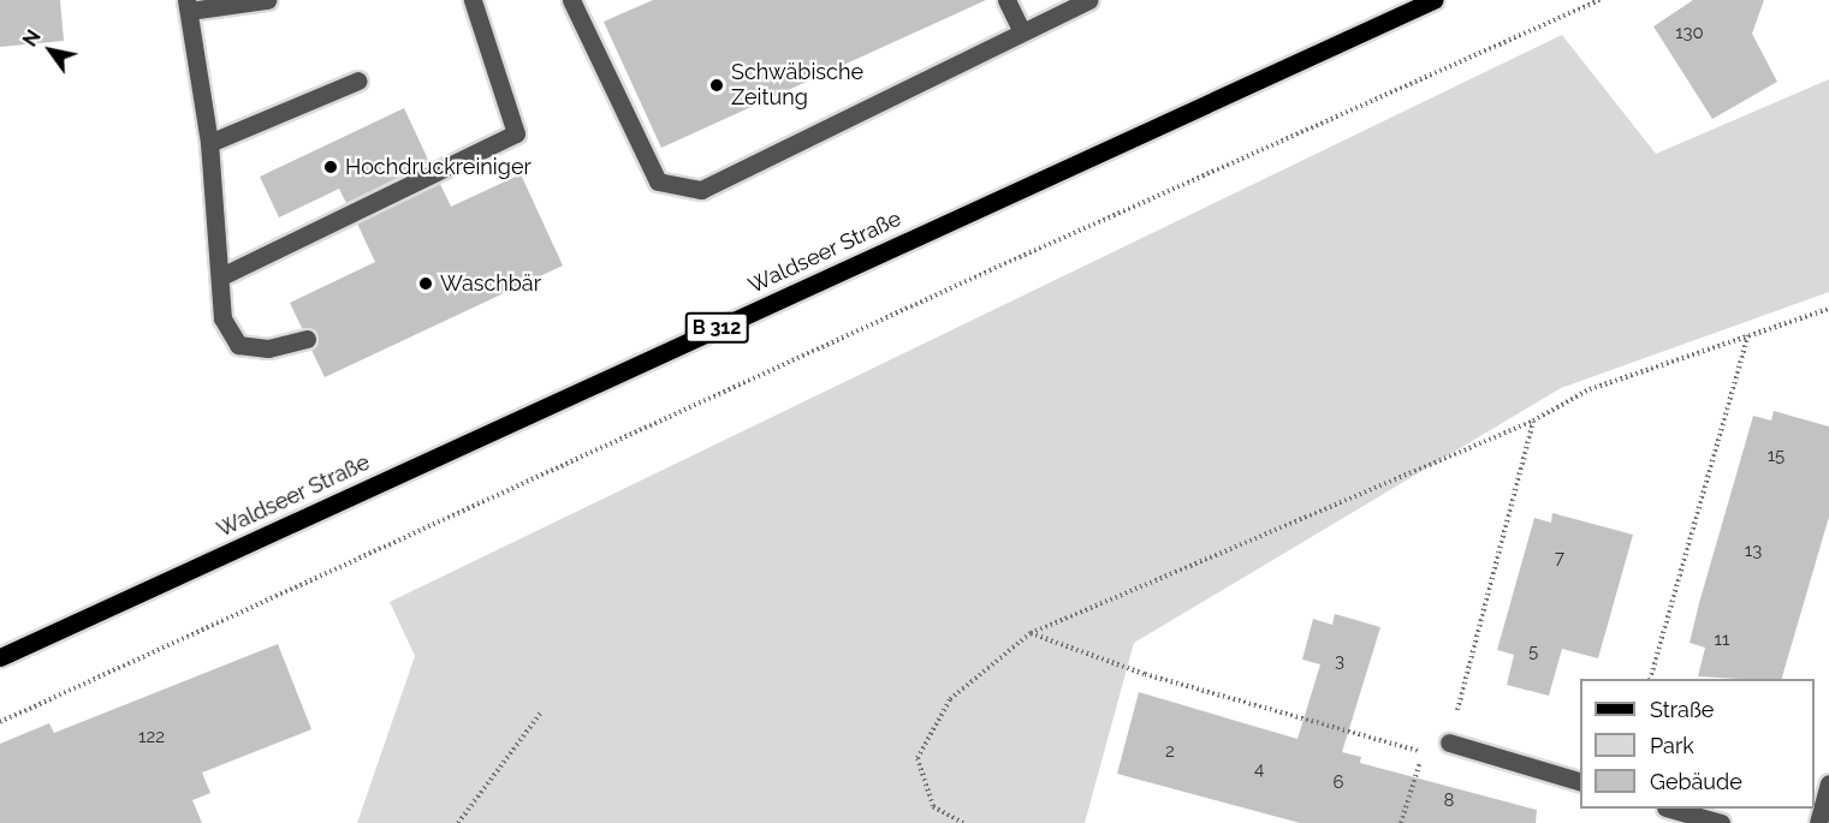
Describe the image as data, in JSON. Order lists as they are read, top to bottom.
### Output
{
  "streets": {
    "main road": ["Waldseer Straße", "B 312"]
  },
  "places": ["Schwäbische Zeitung", "Hochdruckreiniger", "Waschbär"],
  "house_numbers": [
    "130",
    "15",
    "13",
    "7",
    "11",
    "5",
    "3",
    "122",
    "2",
    "4",
    "6",
    "8"
  ],
  "legend": ["Straße", "Park", "Gebäude"],
  "north": "top left"
}
